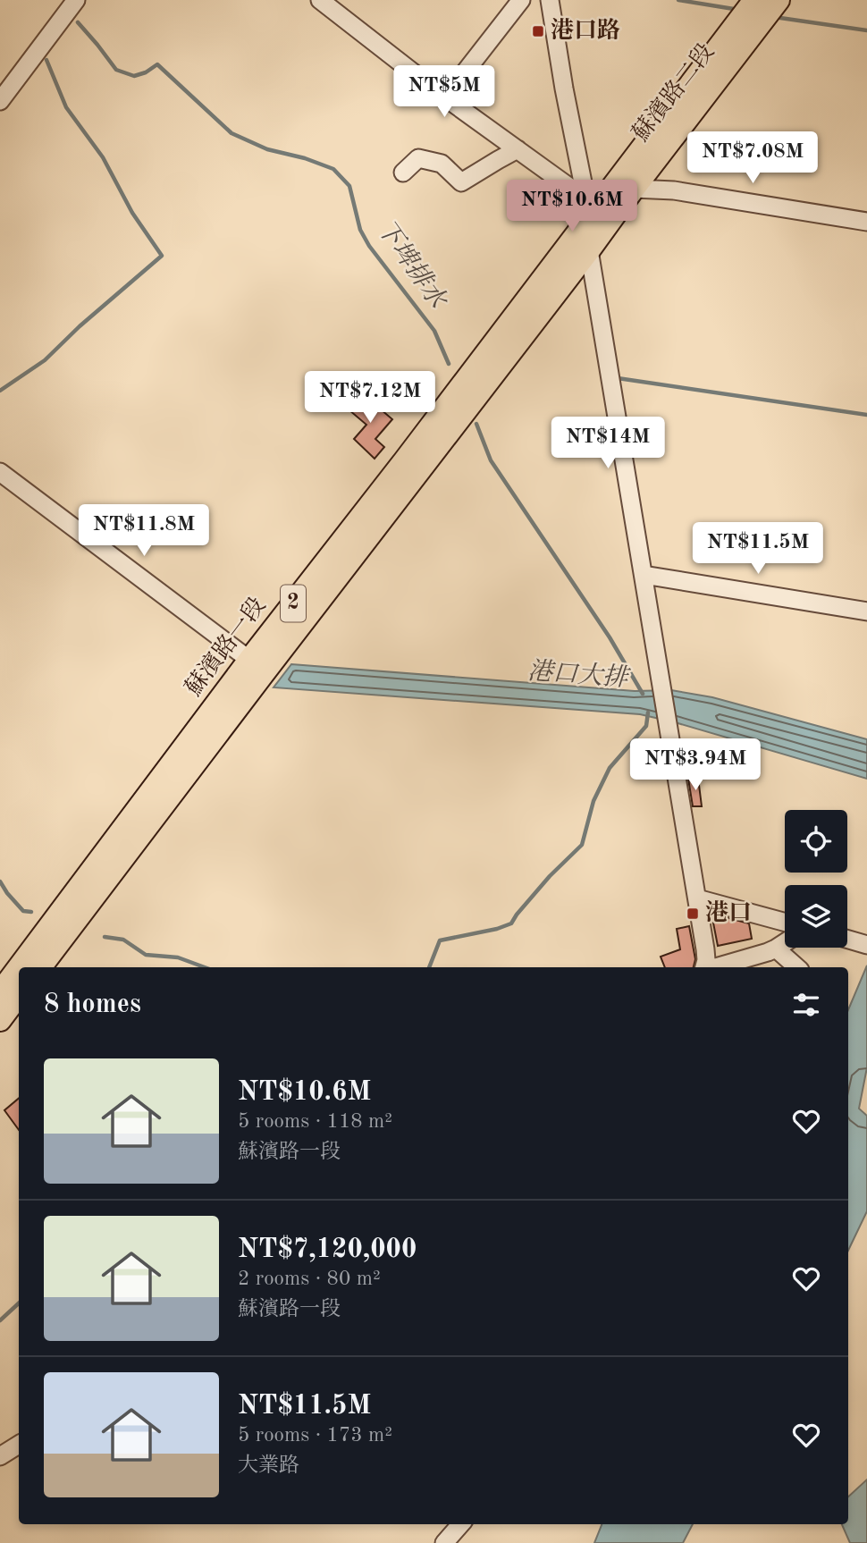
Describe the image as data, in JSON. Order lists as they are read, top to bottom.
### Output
{
  "streets": {
    "main road": ["蘇濱路二段", "2", "蘇濱路一段"]
  },
  "crossings": [
    ["蘇濱路二段", "蘇濱路一段"]
  ],
  "water": ["下埤排水", "港口大排"],
  "places": {
    "transit": ["港口路", "港口"]
  },
  "page": {
    "price": [
      "NT$5M",
      "NT$7.08M",
      "NT$10.6M",
      "NT$7.12M",
      "NT$14M",
      "NT$11.8M",
      "NT$11.5M",
      "NT$3.94M"
    ],
    "heading": "8 homes",
    "list": [
      {
        "name": "NT$10.6M",
        "note": "5 rooms · 118 m² · 蘇濱路一段"
      },
      {
        "name": "NT$7,120,000",
        "note": "2 rooms · 80 m² · 蘇濱路一段"
      },
      {
        "name": "NT$11.5M",
        "note": "5 rooms · 173 m² · 大業路"
      }
    ]
  }
}
